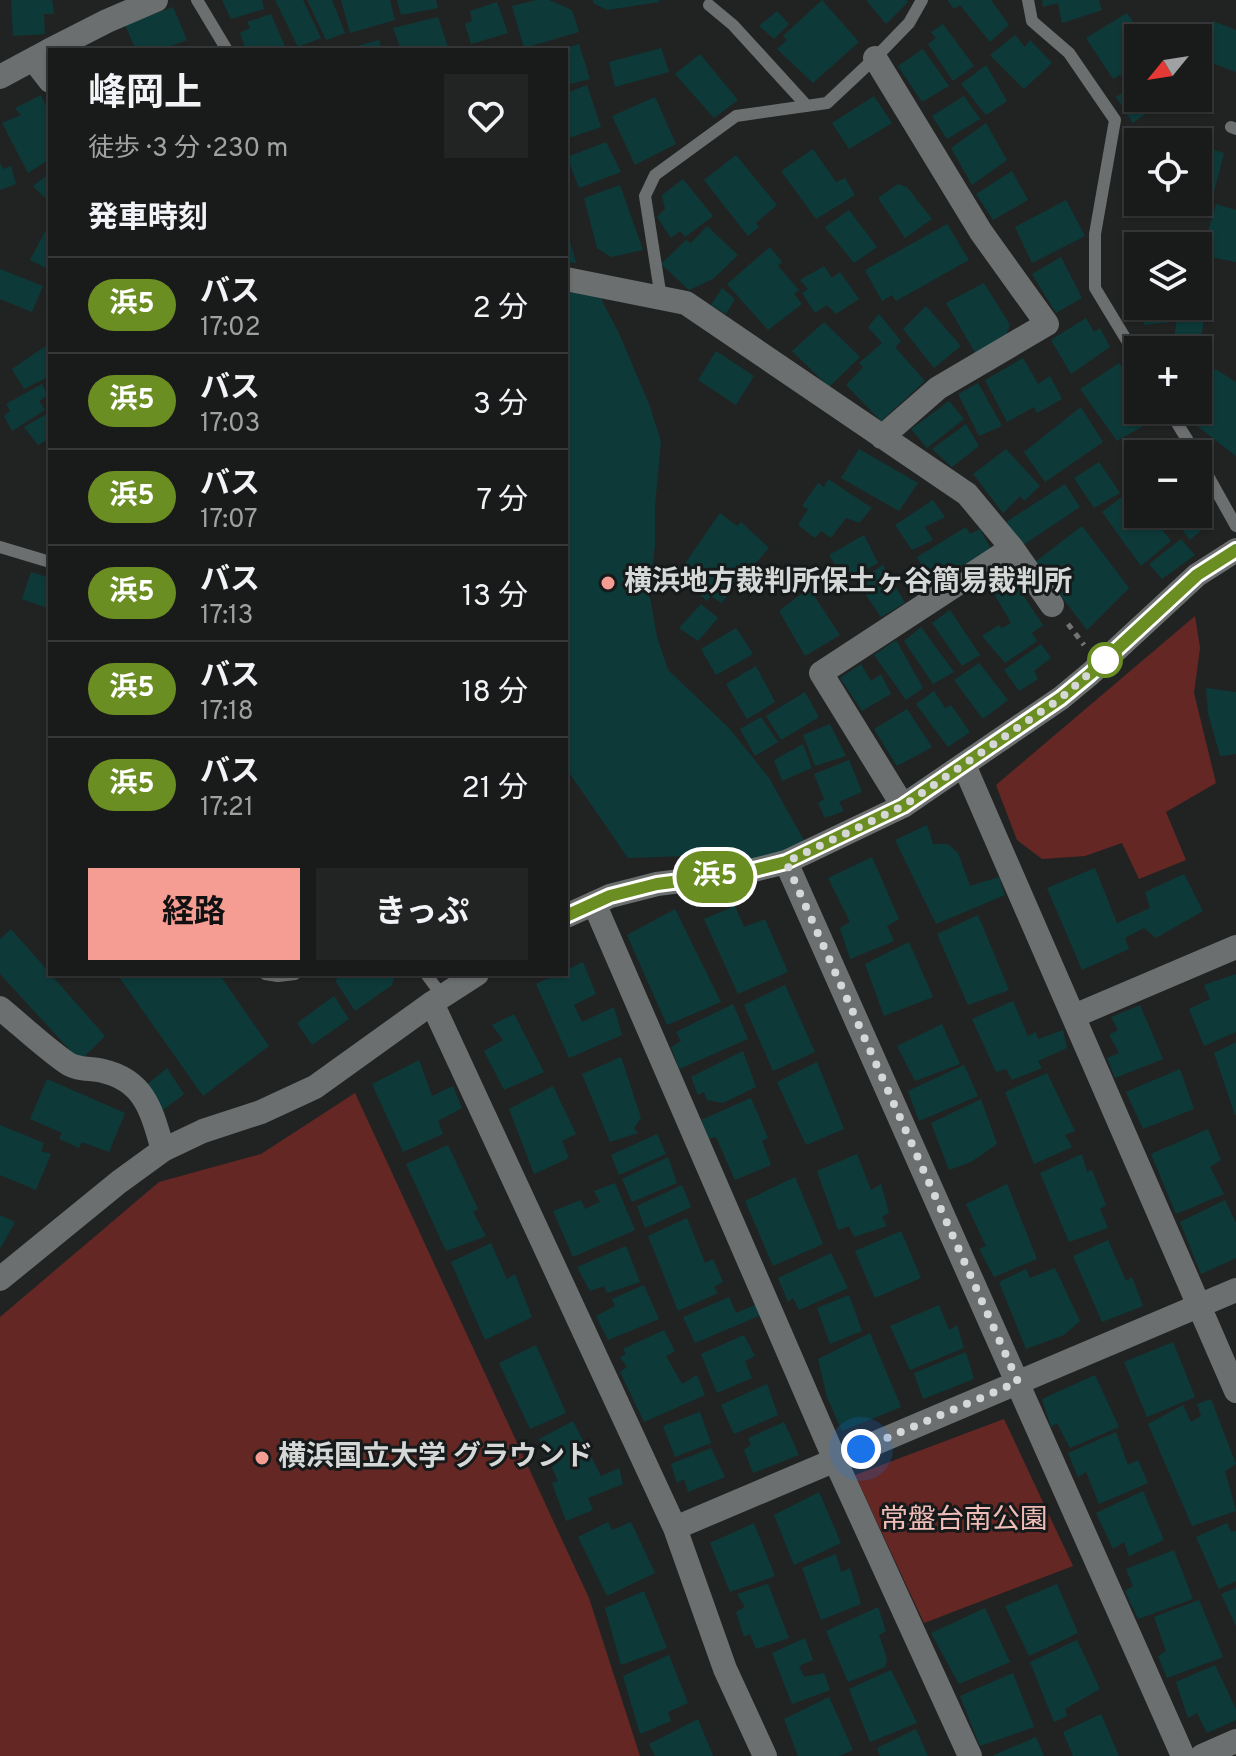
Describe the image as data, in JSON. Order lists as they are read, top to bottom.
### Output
{
  "parks": ["常盤台南公園"],
  "places": ["横浜地方裁判所保土ヶ谷簡易裁判所", "横浜国立大学 グラウンド"],
  "lines": ["bus line 浜5"],
  "north": "bottom left",
  "page": {
    "on_map": "浜5",
    "map_buttons": ["+", "−"],
    "heading": [
      ["峰岡上", "徒歩 · 3 分 · 230 m"],
      "発車時刻"
    ],
    "list": [
      {
        "mark": "浜5",
        "name": "バス",
        "note": "17:02",
        "value": "2 分"
      },
      {
        "mark": "浜5",
        "name": "バス",
        "note": "17:03",
        "value": "3 分"
      },
      {
        "mark": "浜5",
        "name": "バス",
        "note": "17:07",
        "value": "7 分"
      },
      {
        "mark": "浜5",
        "name": "バス",
        "note": "17:13",
        "value": "13 分"
      },
      {
        "mark": "浜5",
        "name": "バス",
        "note": "17:18",
        "value": "18 分"
      },
      {
        "mark": "浜5",
        "name": "バス",
        "note": "17:21",
        "value": "21 分"
      }
    ],
    "buttons": ["経路", "きっぷ"]
  }
}
